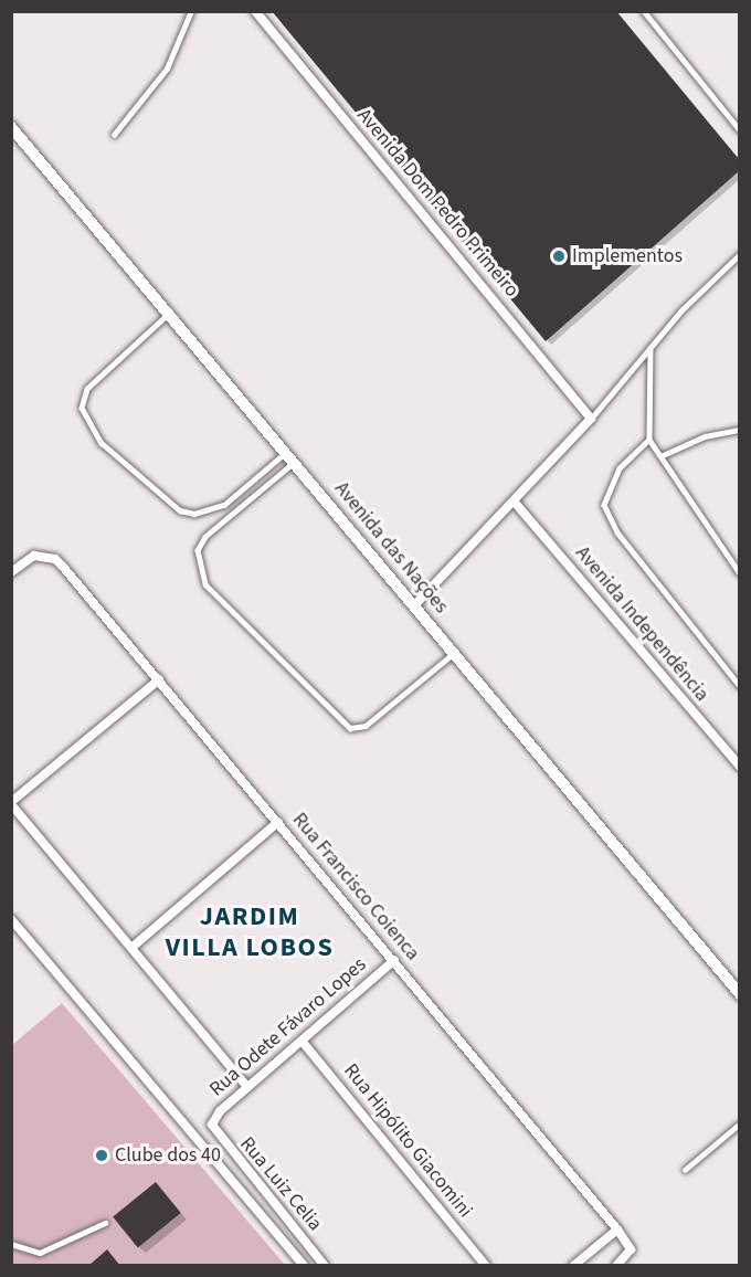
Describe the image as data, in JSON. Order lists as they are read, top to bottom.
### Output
{
  "streets": {
    "street": [
      "Avenida Dom Pedro Primeiro",
      "Avenida das Nações",
      "Avenida Independência",
      "Rua Francisco Coienca",
      "Rua Odete Fávaro Lopes",
      "Rua Hipólito Giacomini",
      "Rua Luiz Celia"
    ]
  },
  "crossings": [
    ["Rua Francisco Coienca", "Rua Odete Fávaro Lopes"],
    ["Rua Odete Fávaro Lopes", "Rua Hipólito Giacomini"],
    ["Rua Odete Fávaro Lopes", "Rua Luiz Celia"]
  ],
  "districts": ["JARDIM VILLA LOBOS"],
  "places": ["Implementos", "Clube dos 40"]
}
